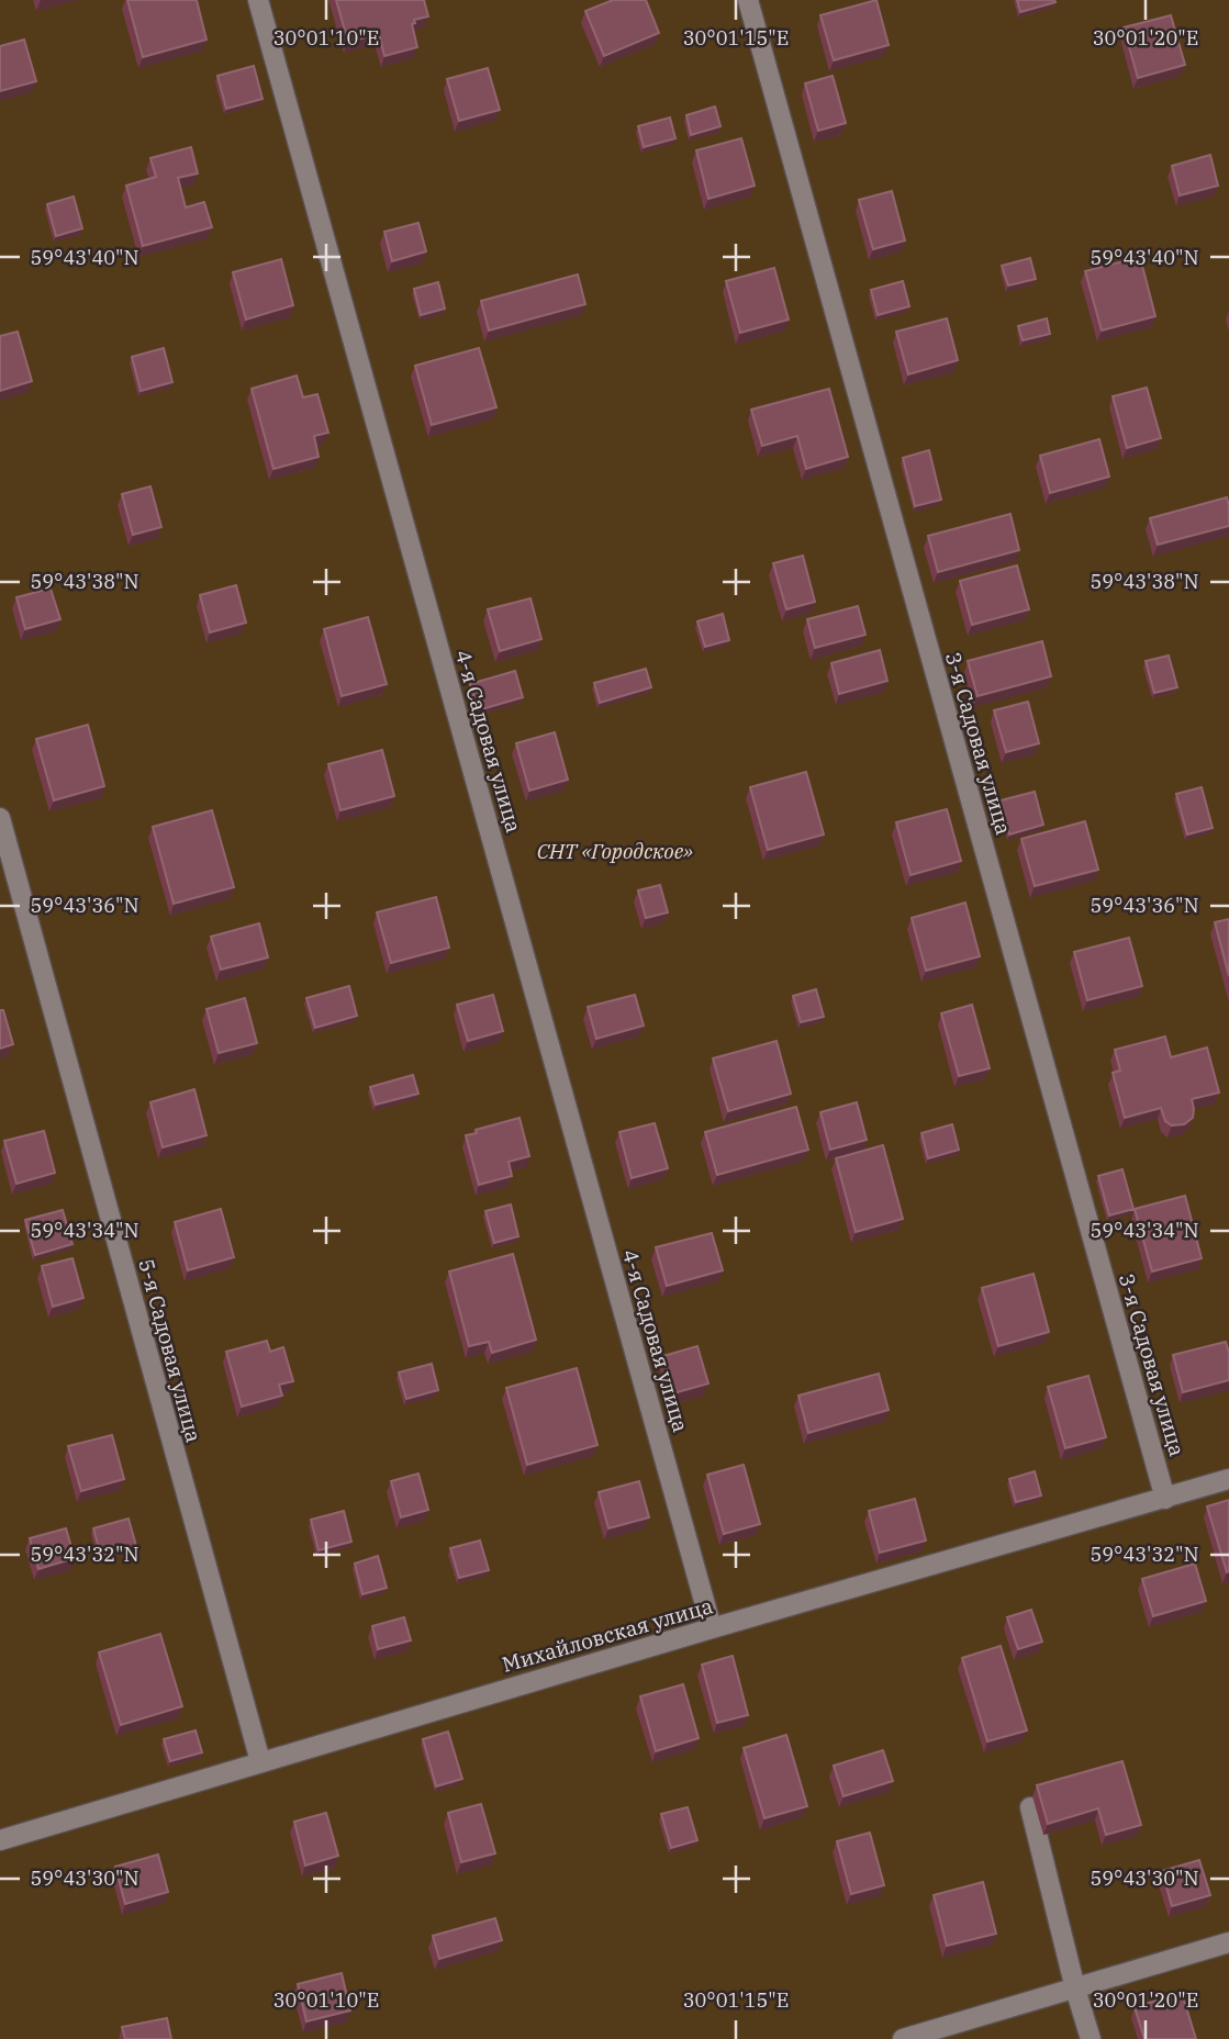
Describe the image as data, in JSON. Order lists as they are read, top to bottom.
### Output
{
  "streets": {
    "street": [
      "4-я Садовая улица",
      "3-я Садовая улица",
      "5-я Садовая улица",
      "Михайловская улица"
    ]
  },
  "crossings": [
    ["4-я Садовая улица", "Михайловская улица"],
    ["3-я Садовая улица", "Михайловская улица"],
    ["5-я Садовая улица", "Михайловская улица"]
  ],
  "parks": ["СНТ «Городское»"],
  "coordinates": [
    "30°01'10\"E",
    "30°01'15\"E",
    "30°01'20\"E",
    "59°43'40\"N",
    "59°43'38\"N",
    "59°43'36\"N",
    "59°43'34\"N",
    "59°43'32\"N",
    "59°43'30\"N"
  ]
}
